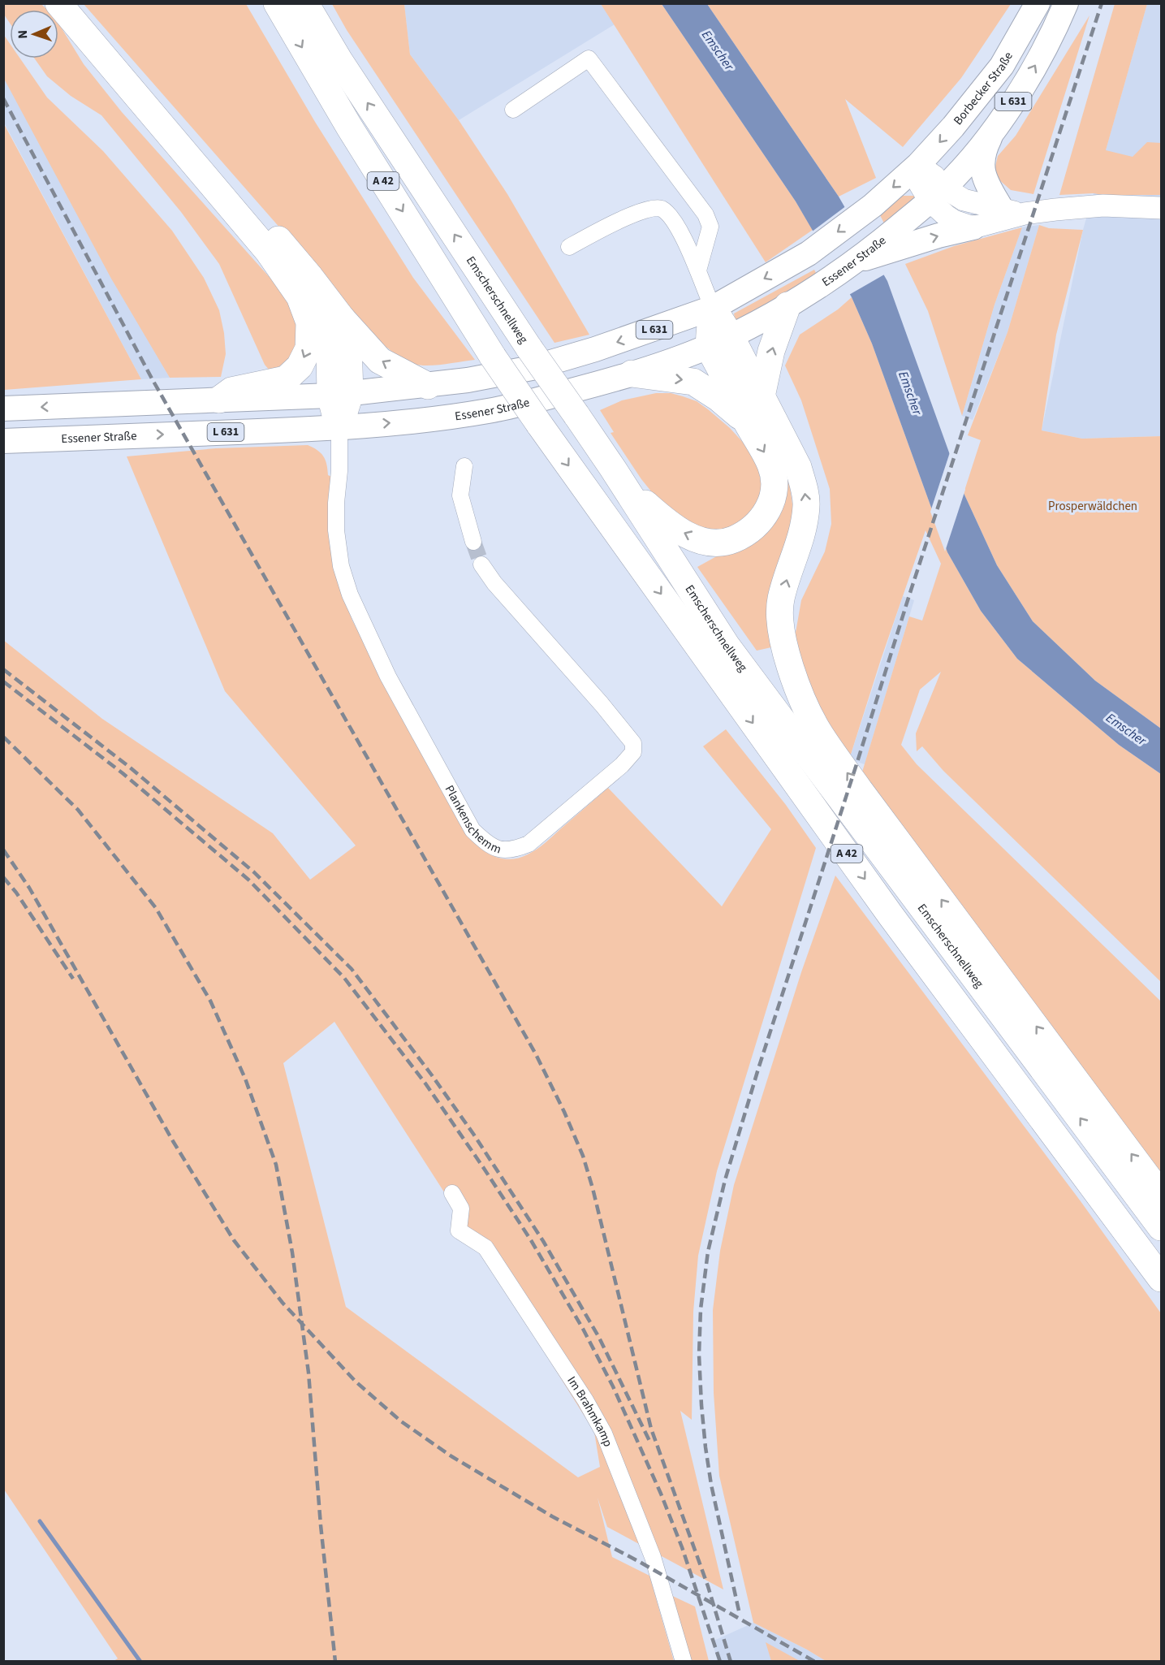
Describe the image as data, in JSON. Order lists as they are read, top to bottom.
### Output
{
  "streets": {
    "highway": ["A 42", "Emscherschnellweg"],
    "main road": ["Borbecker Straße", "L 631", "Essener Straße"],
    "street": ["Plankenschemm", "Im Brahmkamp"]
  },
  "crossings": [
    ["Borbecker Straße", "L 631"],
    ["L 631", "Essener Straße"],
    ["Essener Straße", "Plankenschemm"]
  ],
  "water": ["Emscher"],
  "parks": ["Prosperwäldchen"],
  "north": "left"
}
